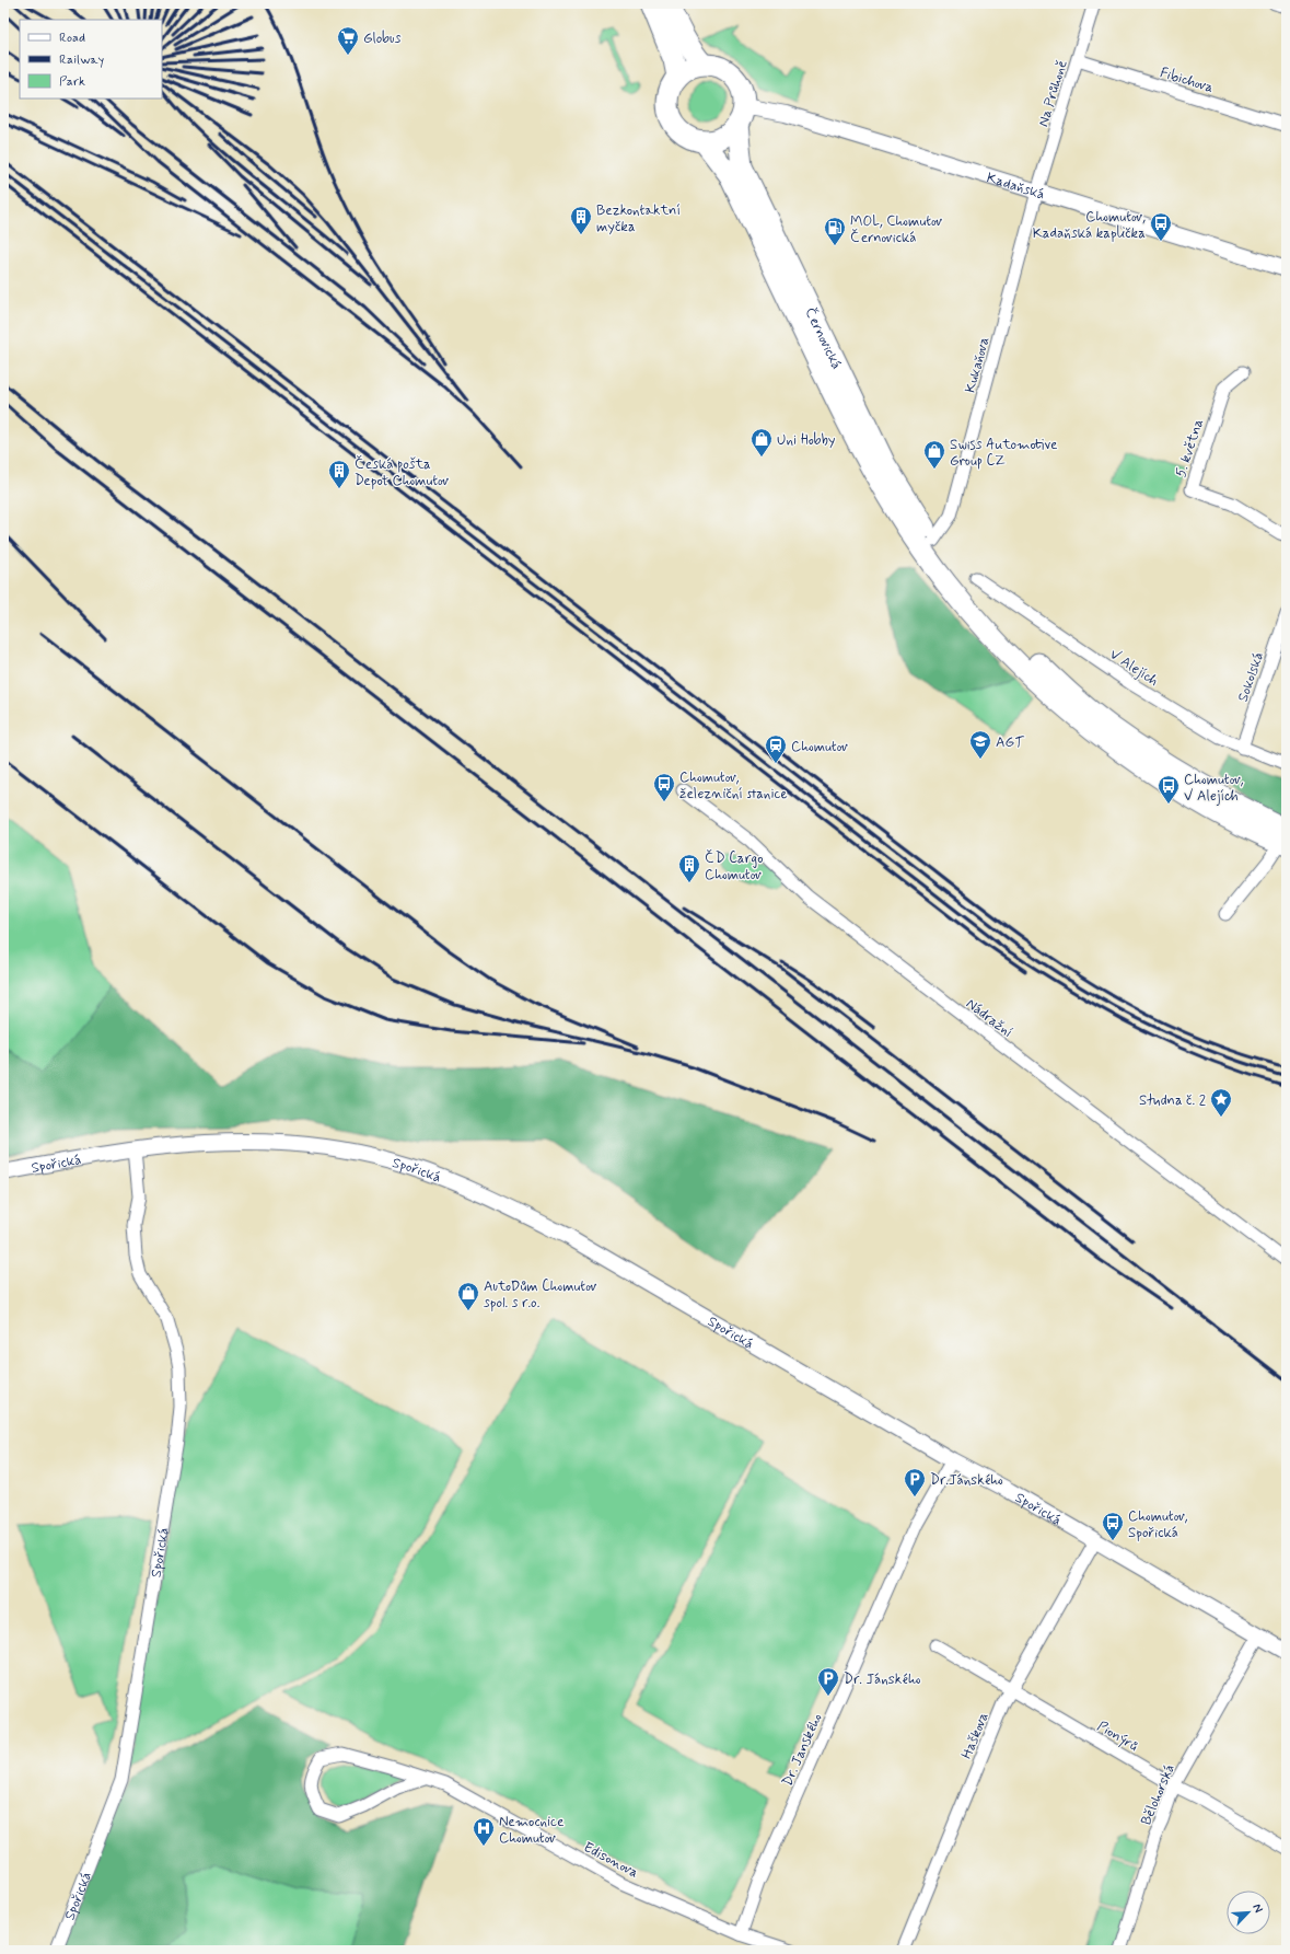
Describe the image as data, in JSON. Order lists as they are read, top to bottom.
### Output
{
  "streets": {
    "highway": ["Černovická"],
    "street": [
      "Fibichova",
      "Na Průhoně",
      "Kadaňská",
      "Kukaňova",
      "5. května",
      "V Alejích",
      "Sokolská",
      "Nádražní",
      "Spořická",
      "Haškova",
      "Pionýrů",
      "Dr. Janského",
      "Bělohorská",
      "Edisonova"
    ]
  },
  "crossings": [
    ["Fibichova", "Na Průhoně"],
    ["Na Průhoně", "Kadaňská"],
    ["Na Průhoně", "Kukaňova"],
    ["Kadaňská", "Černovická"],
    ["Kadaňská", "Kukaňova"],
    ["Černovická", "Kukaňova"],
    ["V Alejích", "Sokolská"],
    ["Spořická", "Haškova"],
    ["Spořická", "Dr. Janského"],
    ["Spořická", "Bělohorská"],
    ["Haškova", "Pionýrů"],
    ["Pionýrů", "Bělohorská"],
    ["Dr. Janského", "Edisonova"]
  ],
  "places": {
    "supermarket": ["Globus"],
    "building": ["Bezkontaktní myčka", "Česká pošta Depot Chomutov", "ČD Cargo Chomutov"],
    "bus stop": [
      "Chomutov, Kadaňská kaplička",
      "Chomutov, železniční stanice",
      "Chomutov, V Alejích",
      "Chomutov, Spořická"
    ],
    "fuel station": ["MOL, Chomutov Černovická"],
    "shop": ["Uni Hobby", "Swiss Automotive Group CZ", "AutoDům Chomutov spol. s r.o."],
    "school or university": ["AGT"],
    "station": ["Chomutov"],
    "place": ["Studna č. 2"],
    "parking": ["Dr.Jánského", "Dr. Jánského"],
    "hospital": ["Nemocnice Chomutov"]
  },
  "legend": ["Road", "Railway", "Park"],
  "north": "top right"
}
